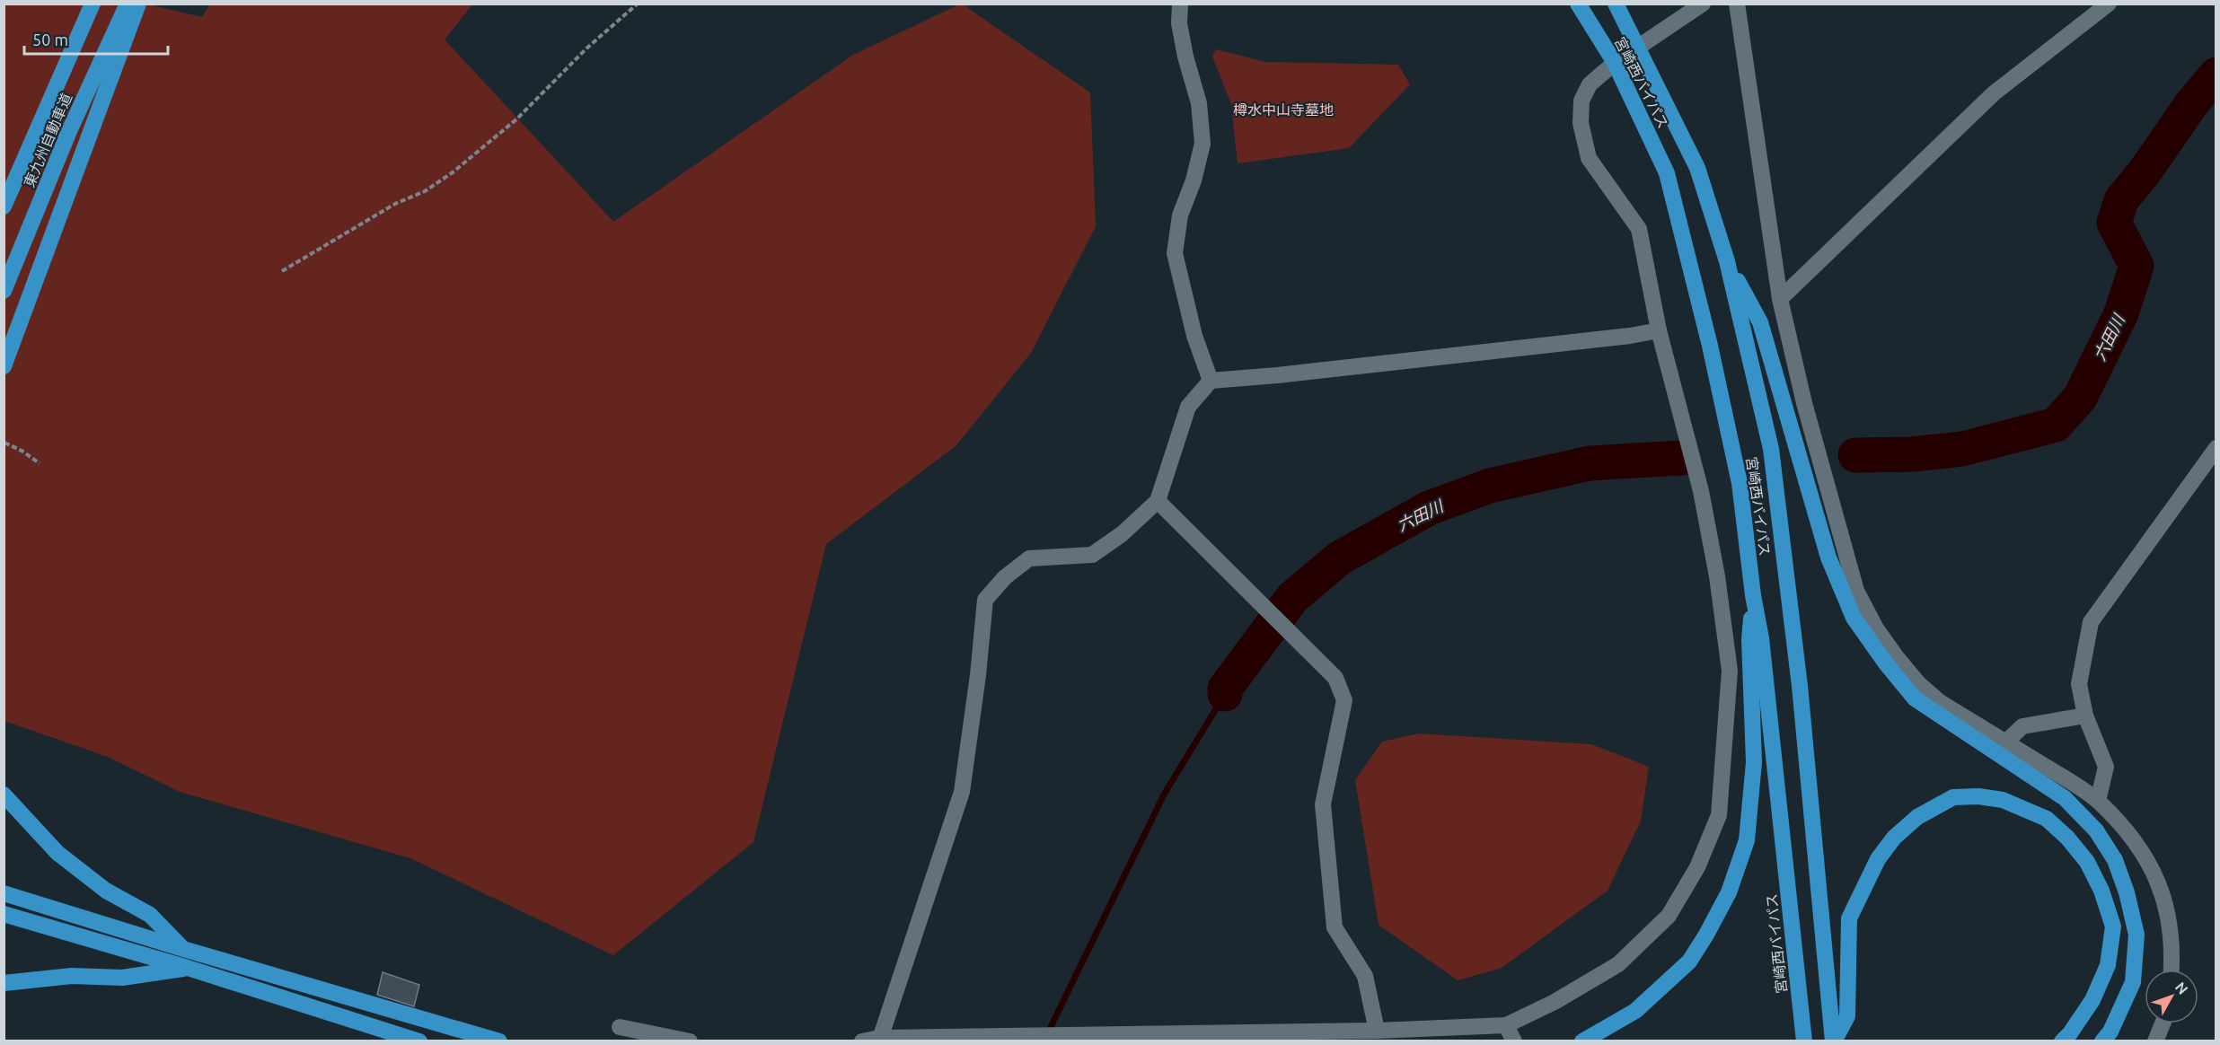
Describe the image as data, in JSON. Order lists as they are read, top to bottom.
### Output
{
  "streets": {
    "highway": ["宮崎西バイパス", "東九州自動車道"]
  },
  "water": ["六田川"],
  "parks": ["樽水中山寺墓地"],
  "scale_bar": "50 m",
  "north": "top right"
}
